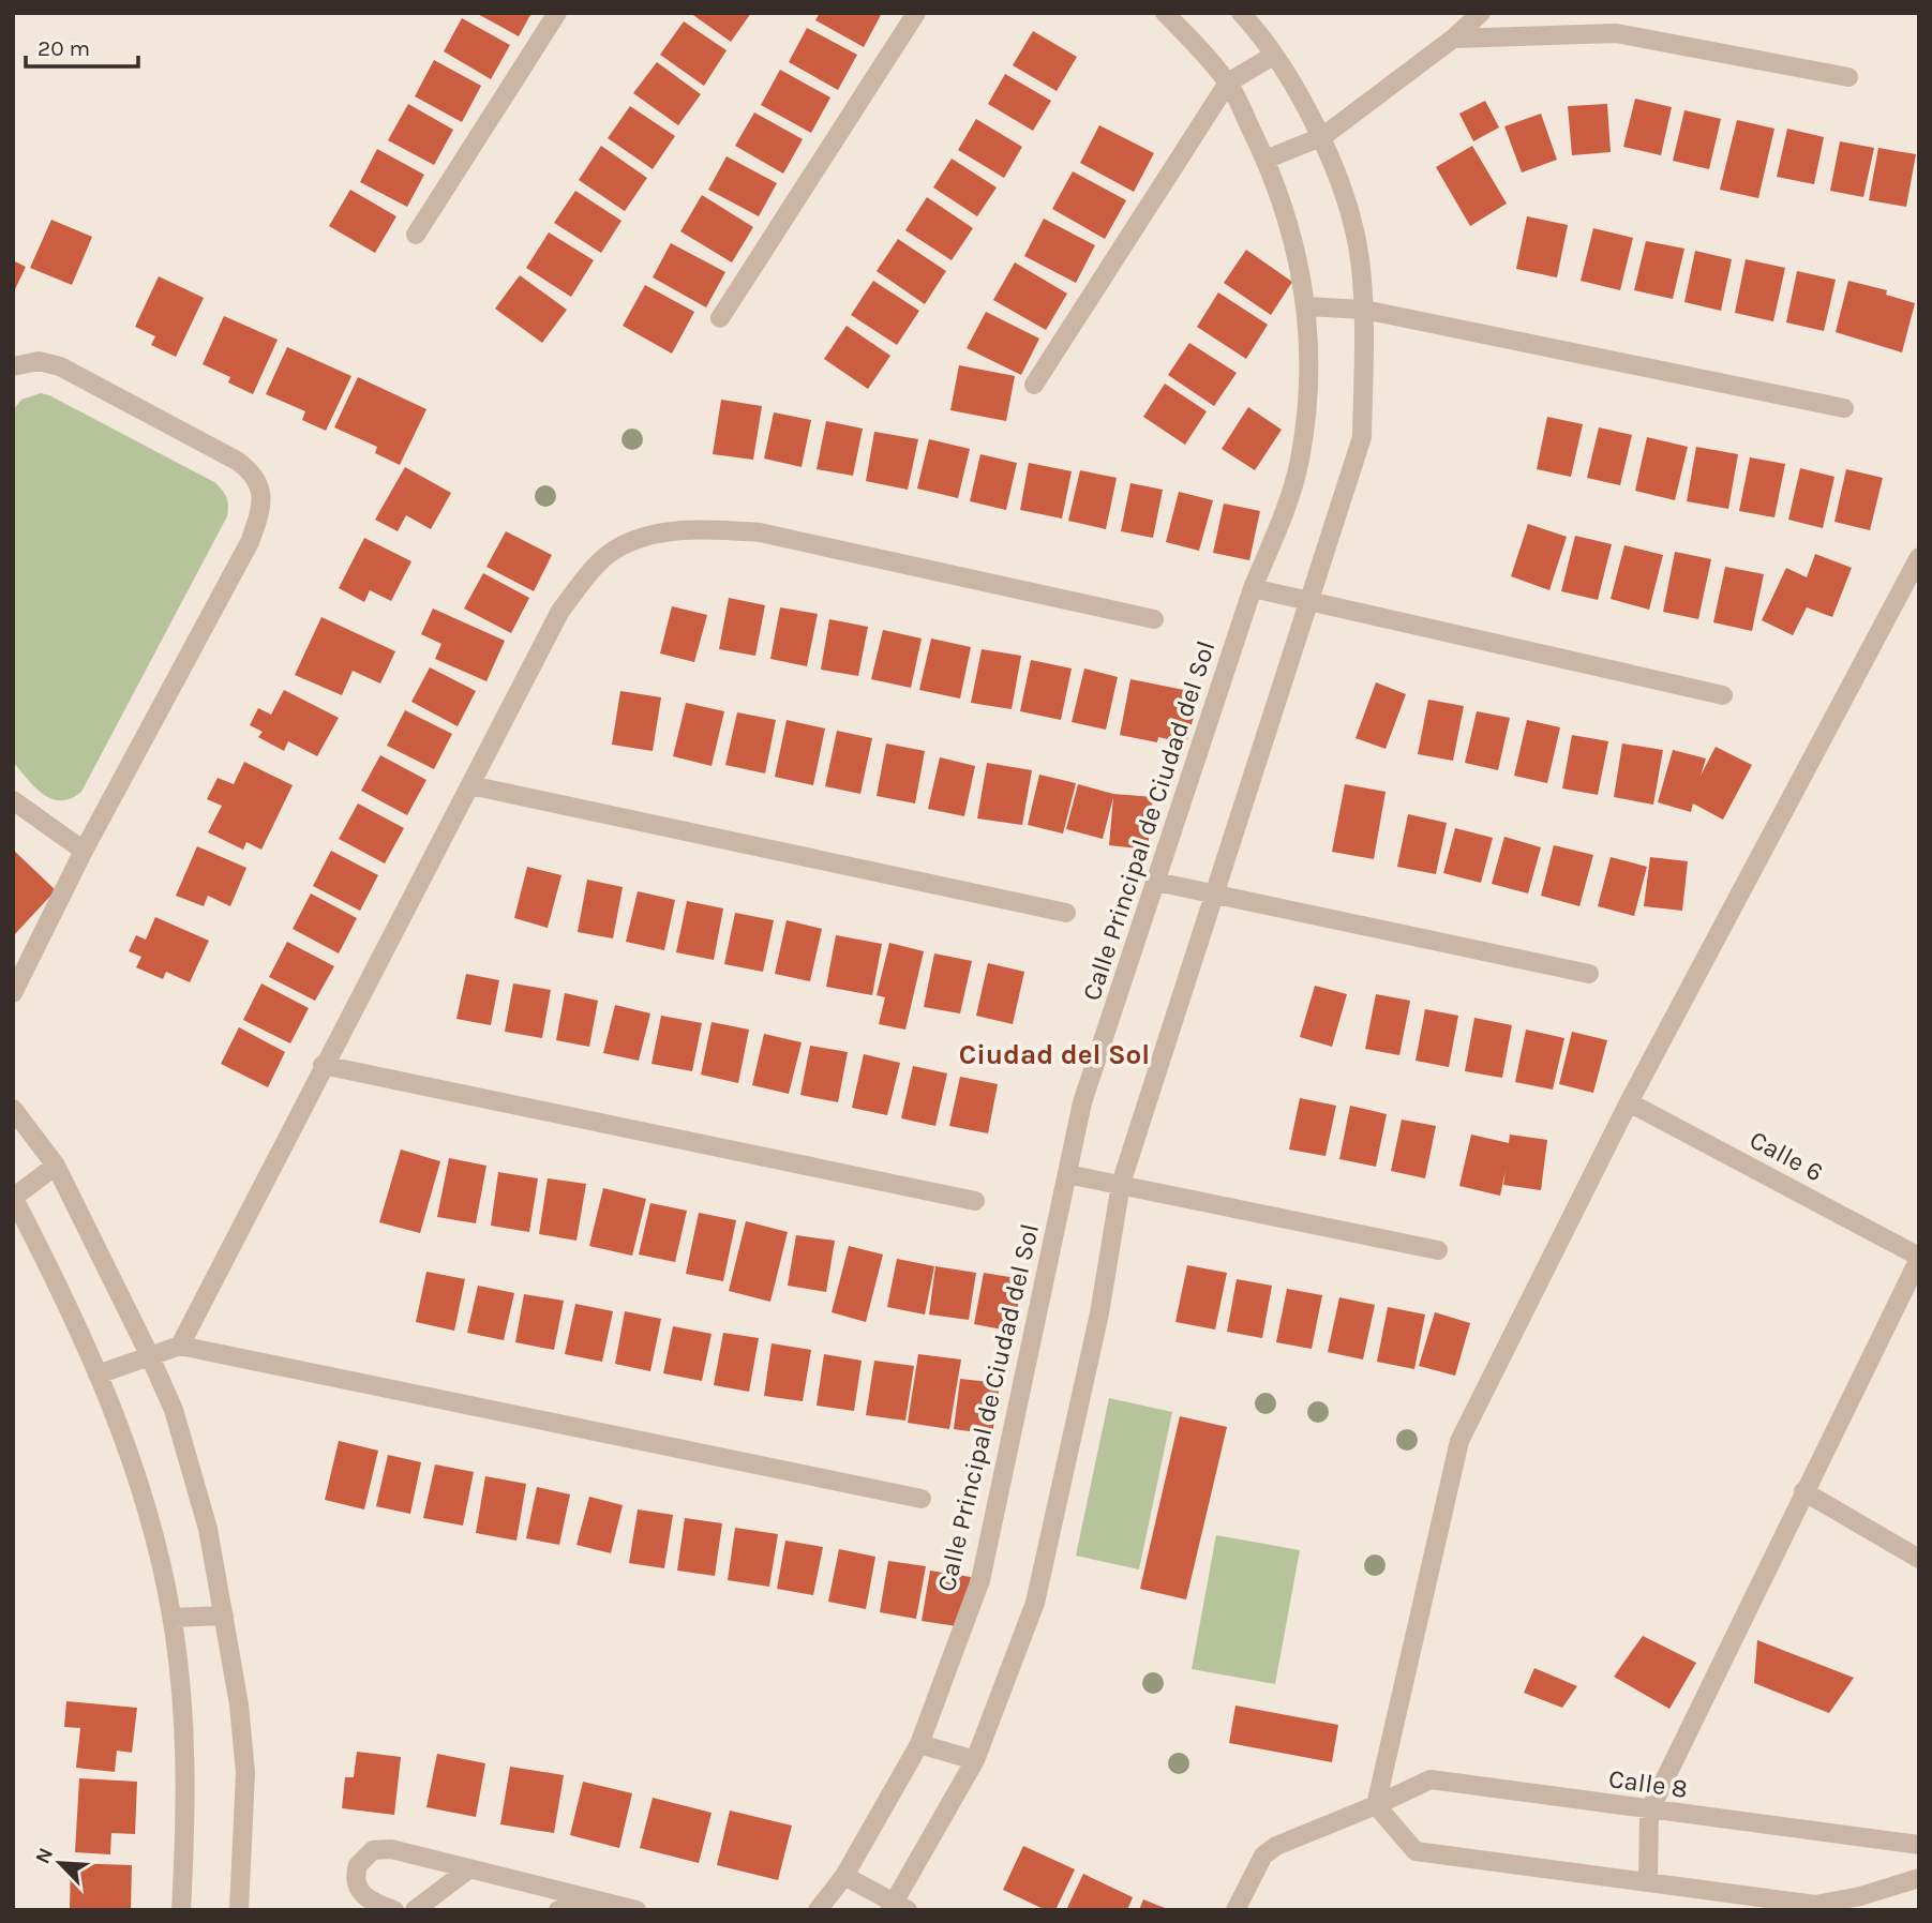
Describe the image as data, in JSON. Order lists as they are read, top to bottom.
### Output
{
  "streets": {
    "street": ["Calle Principal de Ciudad del Sol", "Calle 6", "Calle 8"]
  },
  "districts": ["Ciudad del Sol"],
  "scale_bar": "20 m",
  "north": "top left"
}
